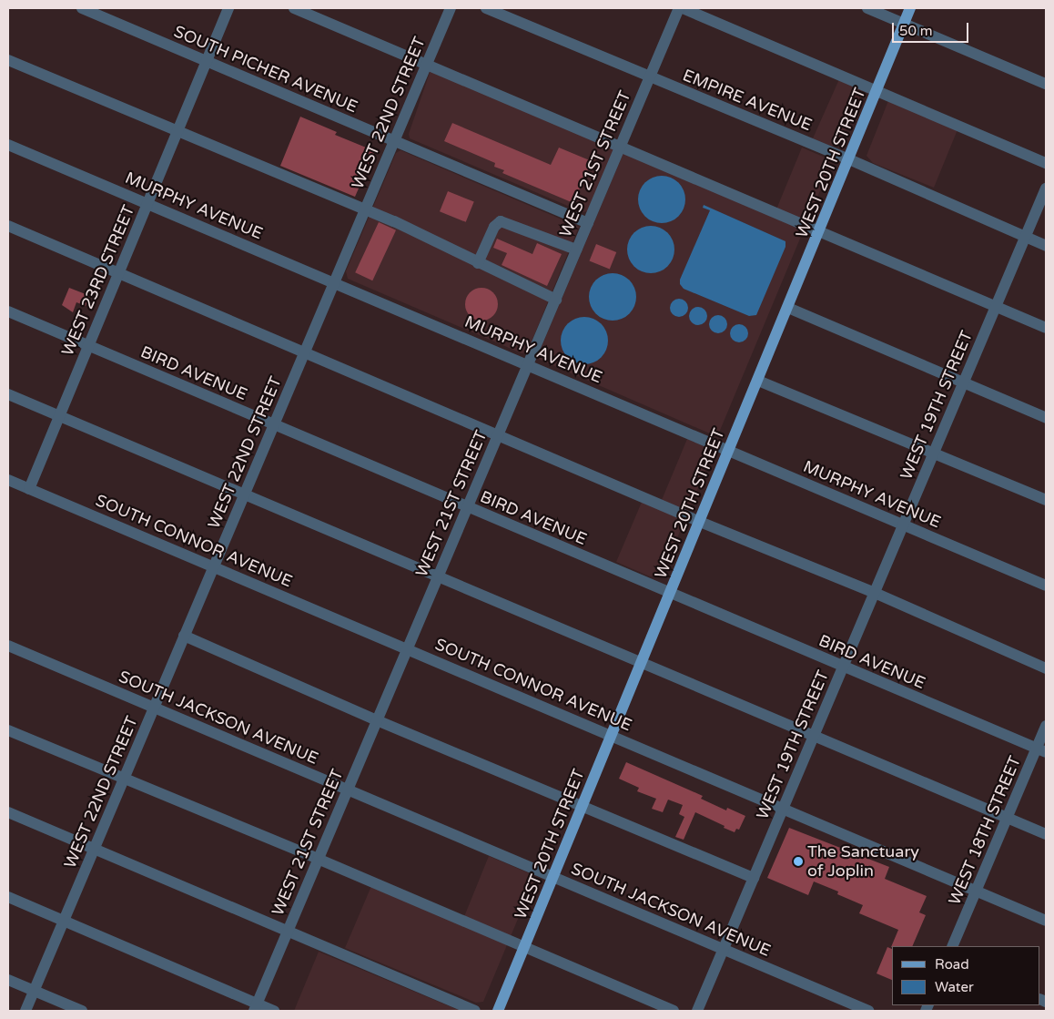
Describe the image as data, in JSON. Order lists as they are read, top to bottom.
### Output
{
  "streets": {
    "main road": ["WEST 20TH STREET"],
    "street": [
      "SOUTH PICHER AVENUE",
      "EMPIRE AVENUE",
      "WEST 22ND STREET",
      "WEST 21ST STREET",
      "MURPHY AVENUE",
      "WEST 23RD STREET",
      "BIRD AVENUE",
      "WEST 19TH STREET",
      "SOUTH CONNOR AVENUE",
      "SOUTH JACKSON AVENUE",
      "WEST 18TH STREET"
    ]
  },
  "crossings": [
    ["SOUTH PICHER AVENUE", "WEST 22ND STREET"],
    ["SOUTH PICHER AVENUE", "WEST 21ST STREET"],
    ["SOUTH PICHER AVENUE", "WEST 23RD STREET"],
    ["EMPIRE AVENUE", "WEST 20TH STREET"],
    ["EMPIRE AVENUE", "WEST 21ST STREET"],
    ["EMPIRE AVENUE", "WEST 19TH STREET"],
    ["WEST 22ND STREET", "MURPHY AVENUE"],
    ["WEST 22ND STREET", "BIRD AVENUE"],
    ["WEST 22ND STREET", "SOUTH CONNOR AVENUE"],
    ["WEST 22ND STREET", "SOUTH JACKSON AVENUE"],
    ["WEST 20TH STREET", "MURPHY AVENUE"],
    ["WEST 20TH STREET", "BIRD AVENUE"],
    ["WEST 20TH STREET", "SOUTH CONNOR AVENUE"],
    ["WEST 20TH STREET", "SOUTH JACKSON AVENUE"],
    ["WEST 21ST STREET", "MURPHY AVENUE"],
    ["WEST 21ST STREET", "BIRD AVENUE"],
    ["WEST 21ST STREET", "SOUTH CONNOR AVENUE"],
    ["WEST 21ST STREET", "SOUTH JACKSON AVENUE"],
    ["MURPHY AVENUE", "WEST 23RD STREET"],
    ["MURPHY AVENUE", "WEST 19TH STREET"],
    ["WEST 23RD STREET", "BIRD AVENUE"],
    ["WEST 23RD STREET", "SOUTH CONNOR AVENUE"],
    ["BIRD AVENUE", "WEST 19TH STREET"],
    ["BIRD AVENUE", "WEST 18TH STREET"],
    ["WEST 19TH STREET", "SOUTH CONNOR AVENUE"],
    ["WEST 19TH STREET", "SOUTH JACKSON AVENUE"],
    ["SOUTH CONNOR AVENUE", "WEST 18TH STREET"]
  ],
  "places": ["The Sanctuary of Joplin"],
  "legend": ["Road", "Water"],
  "scale_bar": "50 m"
}
